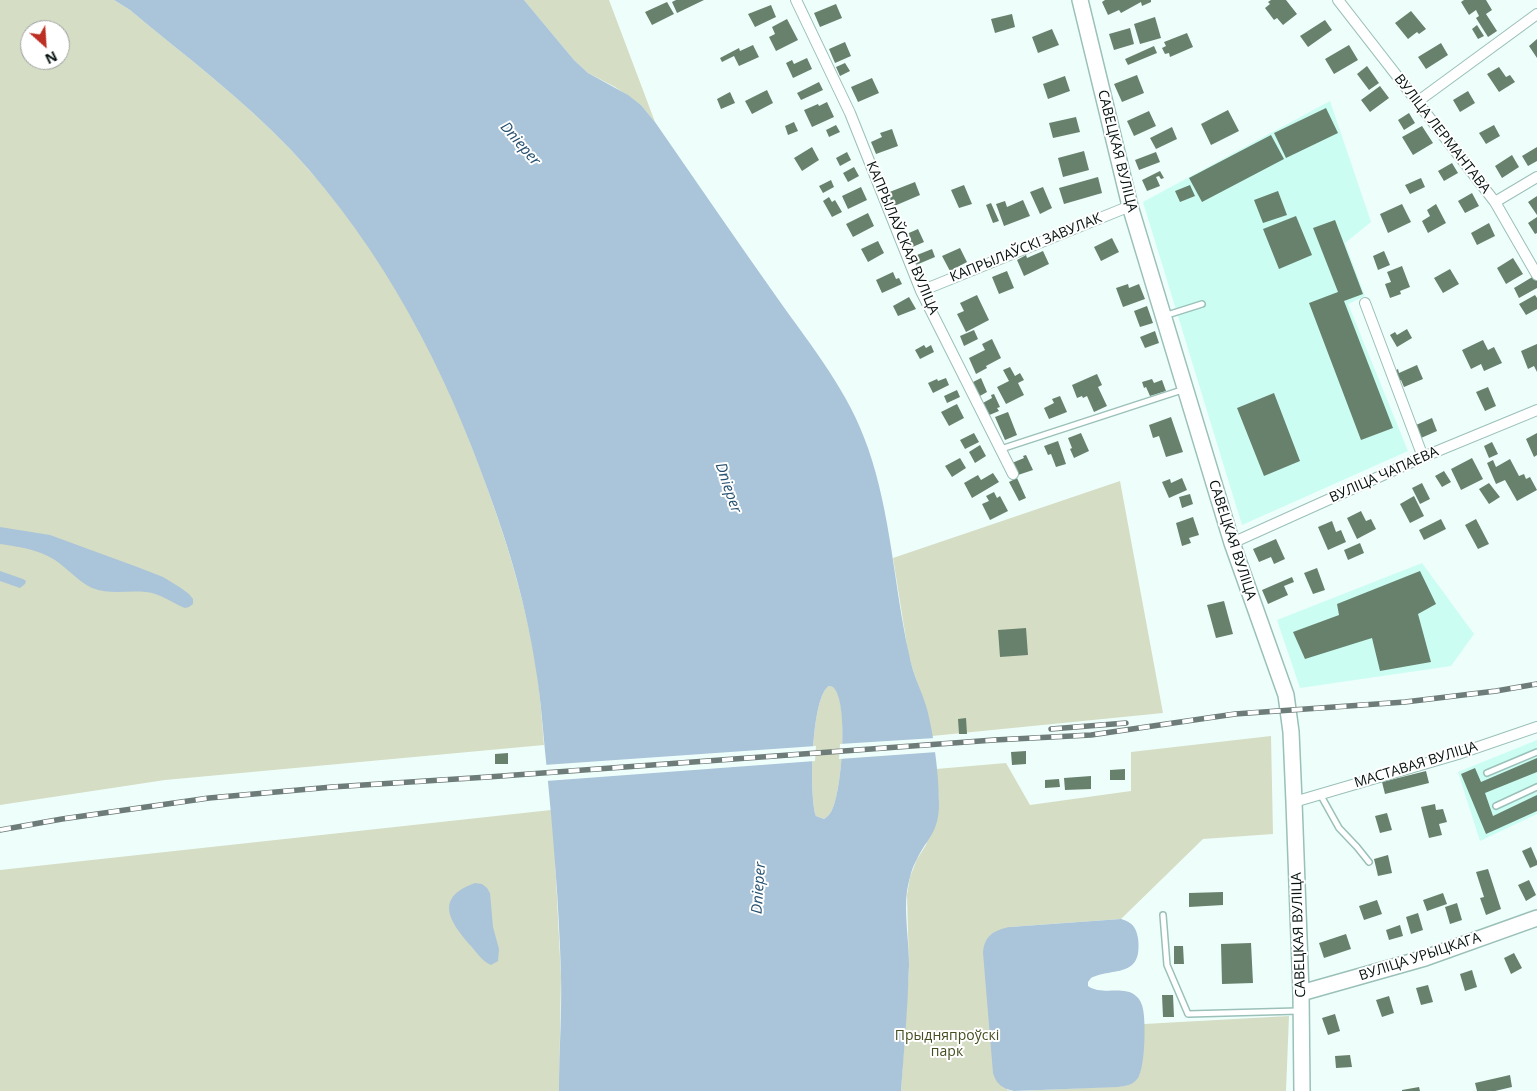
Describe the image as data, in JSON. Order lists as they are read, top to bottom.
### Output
{
  "streets": {
    "main road": ["САВЕЦКАЯ ВУЛІЦА", "ВУЛІЦА УРЫЦКАГА"],
    "street": [
      "ВУЛІЦА ЛЕРМАНТАВА",
      "КАПРЫЛАЎСКАЯ ВУЛІЦА",
      "КАПРЫЛАЎСКІ ЗАВУЛАК",
      "ВУЛІЦА ЧАПАЕВА",
      "МАСТАВАЯ ВУЛІЦА"
    ]
  },
  "crossings": [
    ["САВЕЦКАЯ ВУЛІЦА", "КАПРЫЛАЎСКІ ЗАВУЛАК"],
    ["САВЕЦКАЯ ВУЛІЦА", "ВУЛІЦА ЧАПАЕВА"],
    ["САВЕЦКАЯ ВУЛІЦА", "МАСТАВАЯ ВУЛІЦА"],
    ["САВЕЦКАЯ ВУЛІЦА", "ВУЛІЦА УРЫЦКАГА"],
    ["КАПРЫЛАЎСКАЯ ВУЛІЦА", "КАПРЫЛАЎСКІ ЗАВУЛАК"]
  ],
  "water": ["Dnieper"],
  "parks": ["Прыдняпроўскі парк"],
  "north": "bottom right"
}
